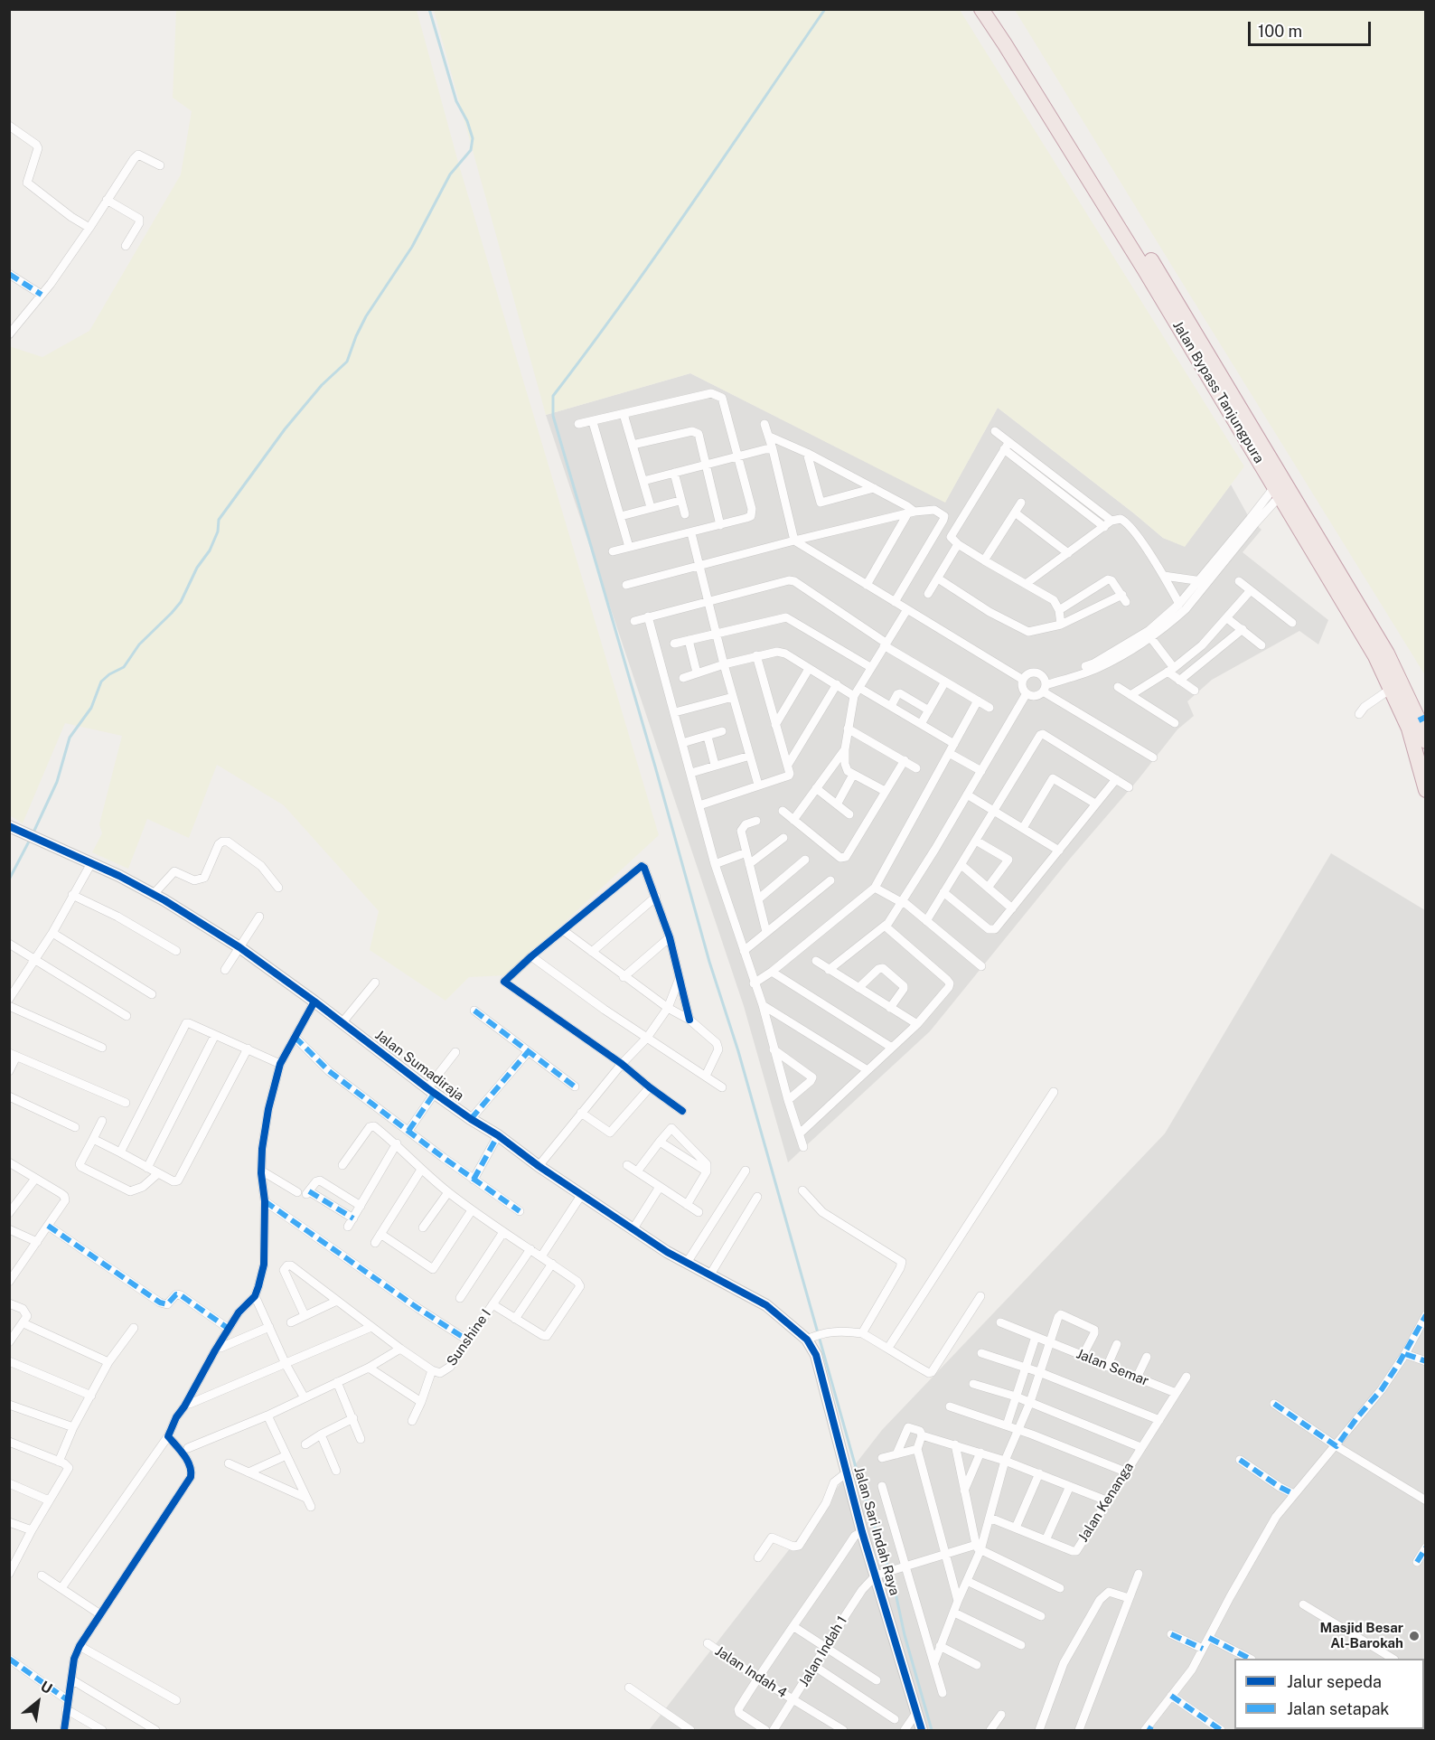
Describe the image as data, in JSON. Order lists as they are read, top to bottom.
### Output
{
  "streets": {
    "highway": ["Jalan Bypass Tanjungpura"],
    "street": [
      "Jalan Sumadiraja",
      "Sunshine I",
      "Jalan Semar",
      "Jalan Kenanga",
      "Jalan Sari Indah Raya",
      "Jalan Indah 1",
      "Jalan Indah 4"
    ]
  },
  "crossings": [
    ["Jalan Sumadiraja", "Jalan Sari Indah Raya"],
    ["Jalan Semar", "Jalan Kenanga"],
    ["Jalan Sari Indah Raya", "Jalan Indah 1"],
    ["Jalan Indah 1", "Jalan Indah 4"]
  ],
  "places": ["Masjid Besar Al-Barokah"],
  "legend": ["Jalur sepeda", "Jalan setapak"],
  "scale_bar": "100 m",
  "north": "top right"
}
